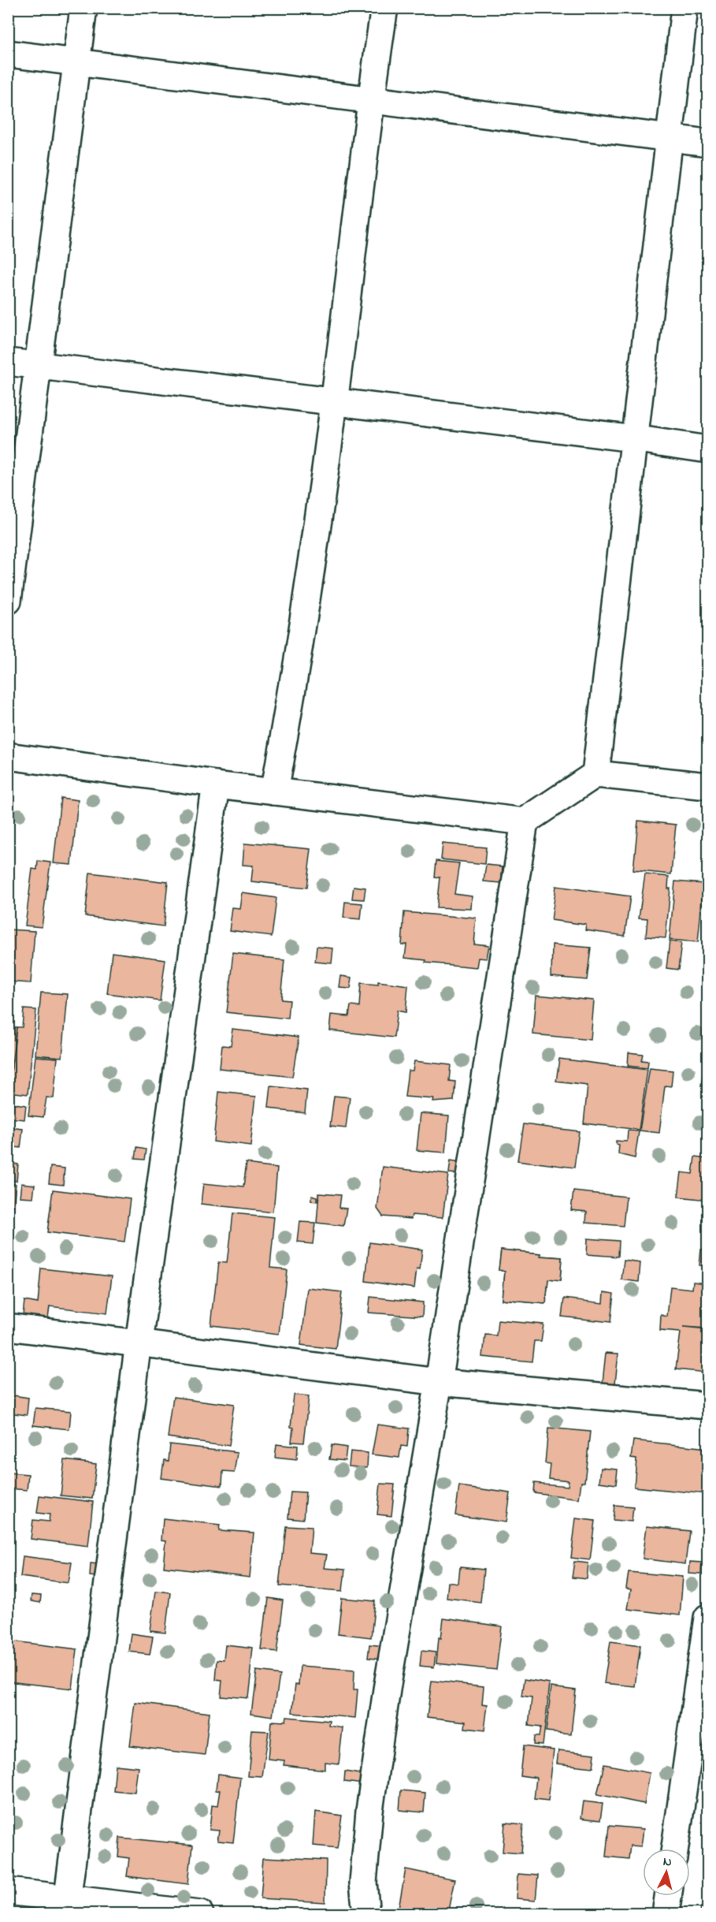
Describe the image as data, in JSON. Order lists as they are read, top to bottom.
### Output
{
  "north": "top"
}
